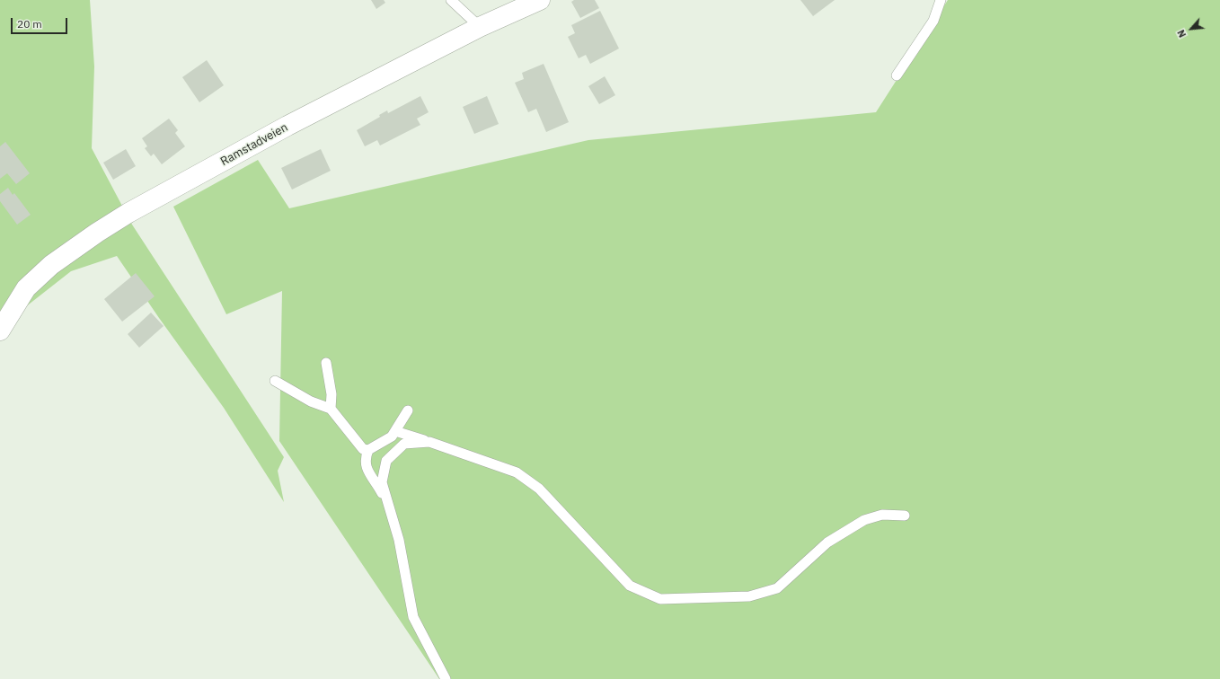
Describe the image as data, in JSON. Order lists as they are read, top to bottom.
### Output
{
  "streets": {
    "street": ["Ramstadveien"]
  },
  "scale_bar": "20 m",
  "north": "bottom left"
}
